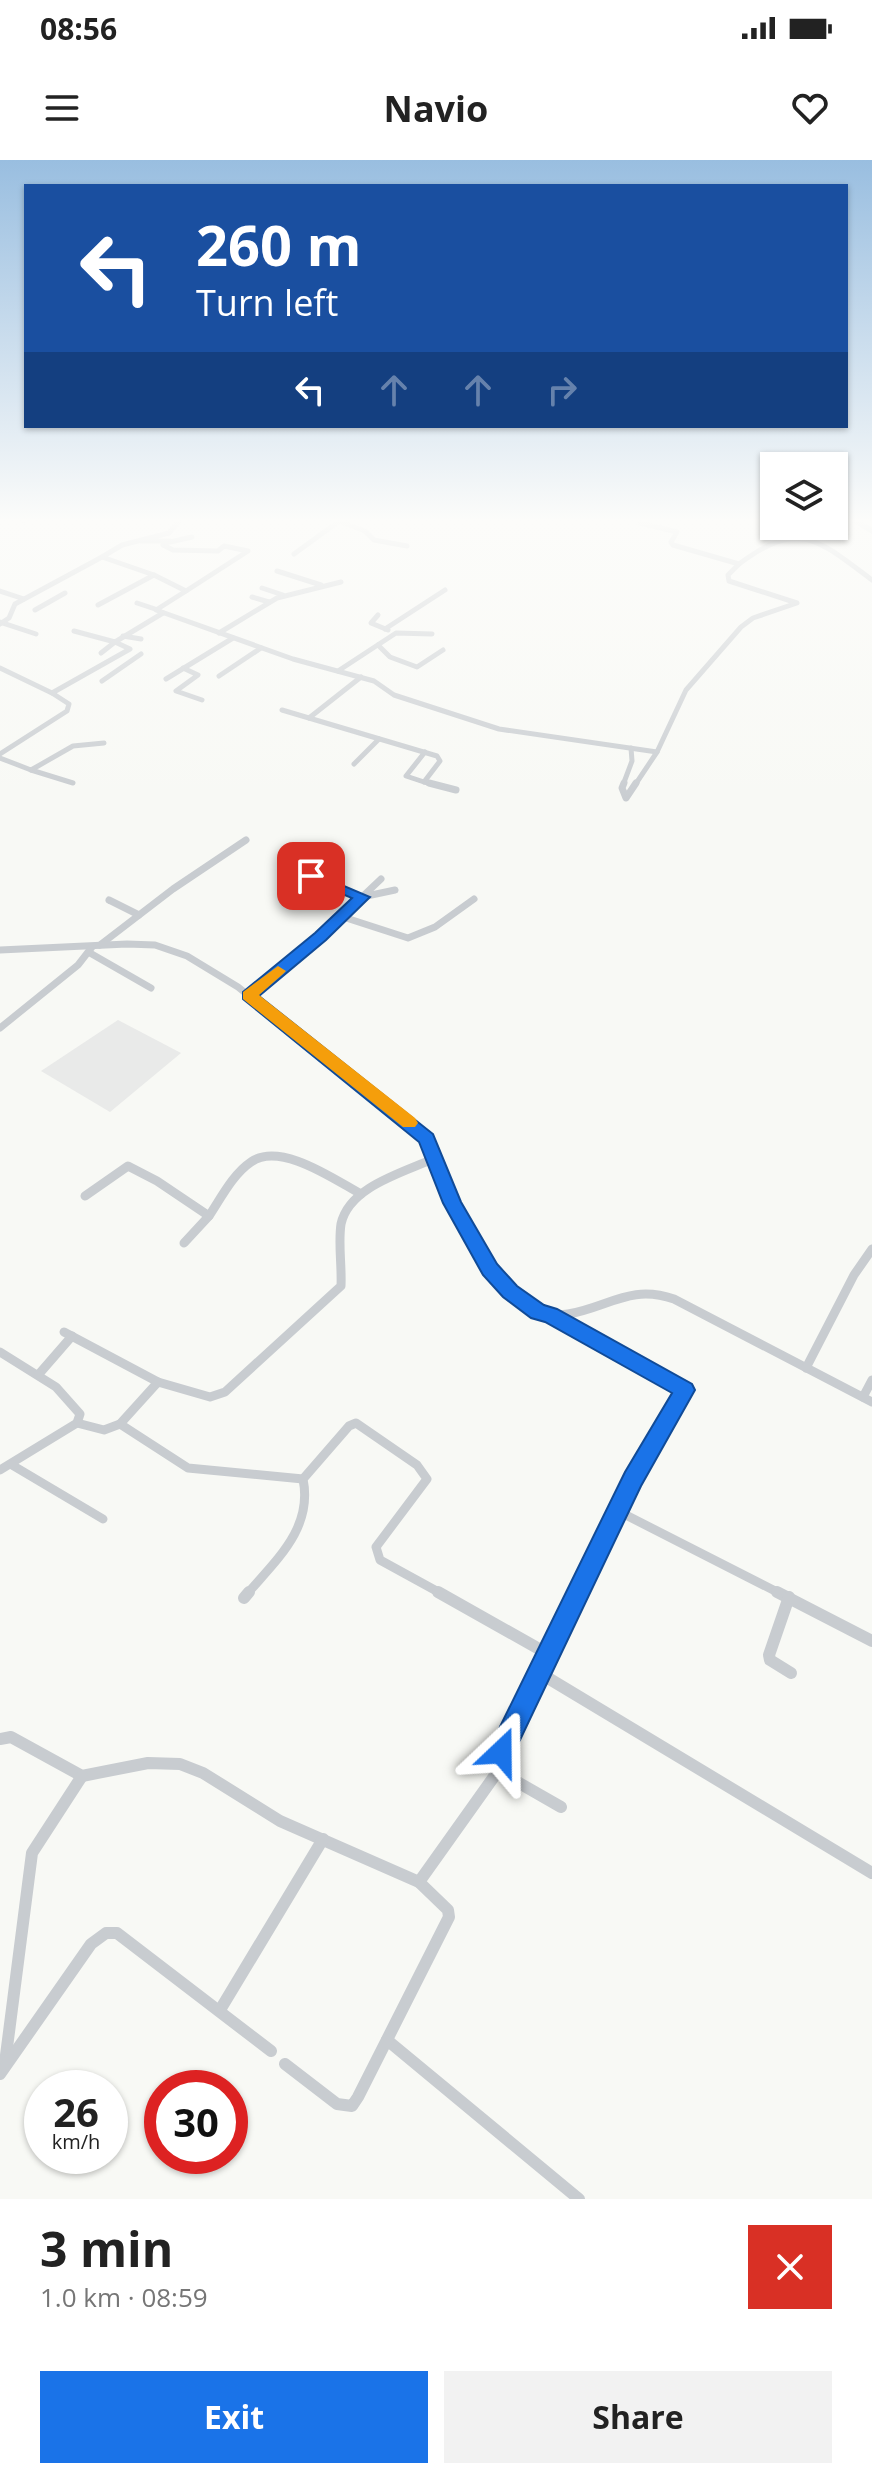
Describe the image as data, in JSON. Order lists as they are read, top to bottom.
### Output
{
  "page": {
    "status": "08:56",
    "header": "Navio",
    "turn": ["260 m", "Turn left"],
    "speed": "26 km/h",
    "limit": "30",
    "heading": ["3 min", "1.0 km · 08:59"],
    "buttons": ["Exit", "Share"]
  }
}
